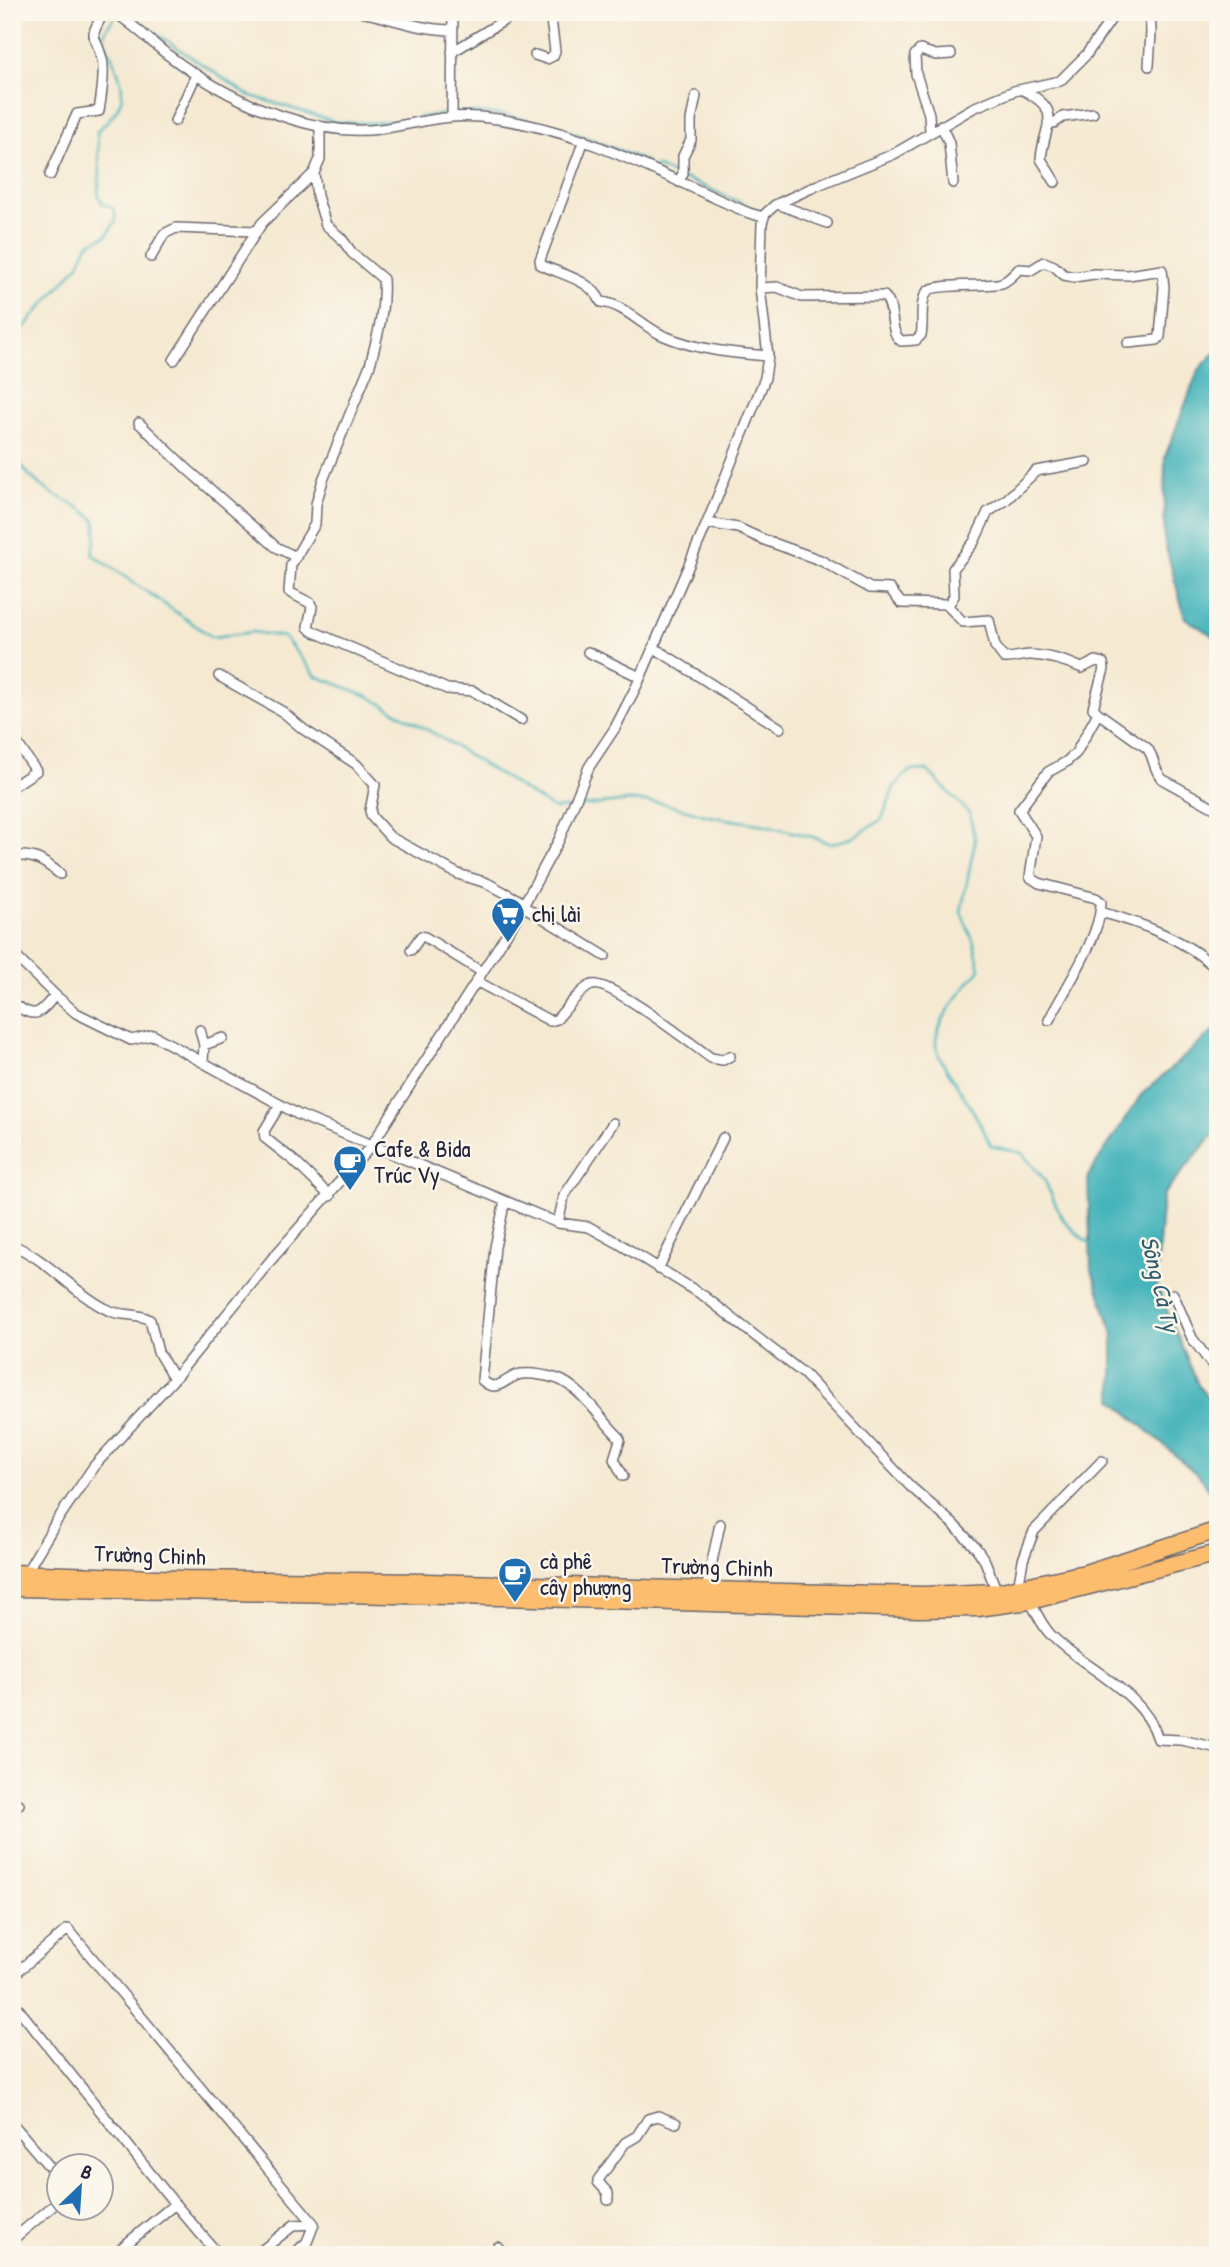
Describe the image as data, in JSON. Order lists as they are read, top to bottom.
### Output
{
  "streets": {
    "highway": ["Trường Chinh"]
  },
  "water": ["Sông Cà Ty"],
  "places": {
    "supermarket": ["chị lài"],
    "cafe": ["Cafe & Bida Trúc Vy", "cà phê cây phượng"]
  },
  "north": "top right"
}
